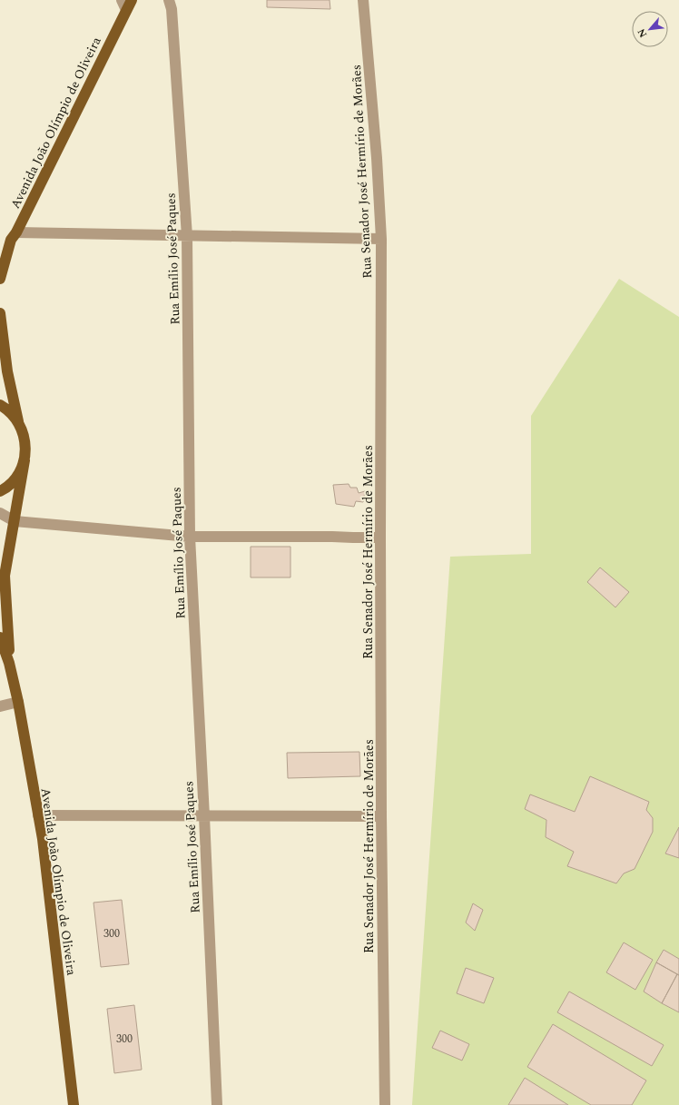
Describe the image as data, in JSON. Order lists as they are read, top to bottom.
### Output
{
  "streets": {
    "main road": ["Avenida João Olímpio de Oliveira"],
    "street": ["Rua Senador José Hermírio de Morães", "Rua Emílio José Paques"]
  },
  "house_numbers": ["300", "300"],
  "north": "bottom left"
}
